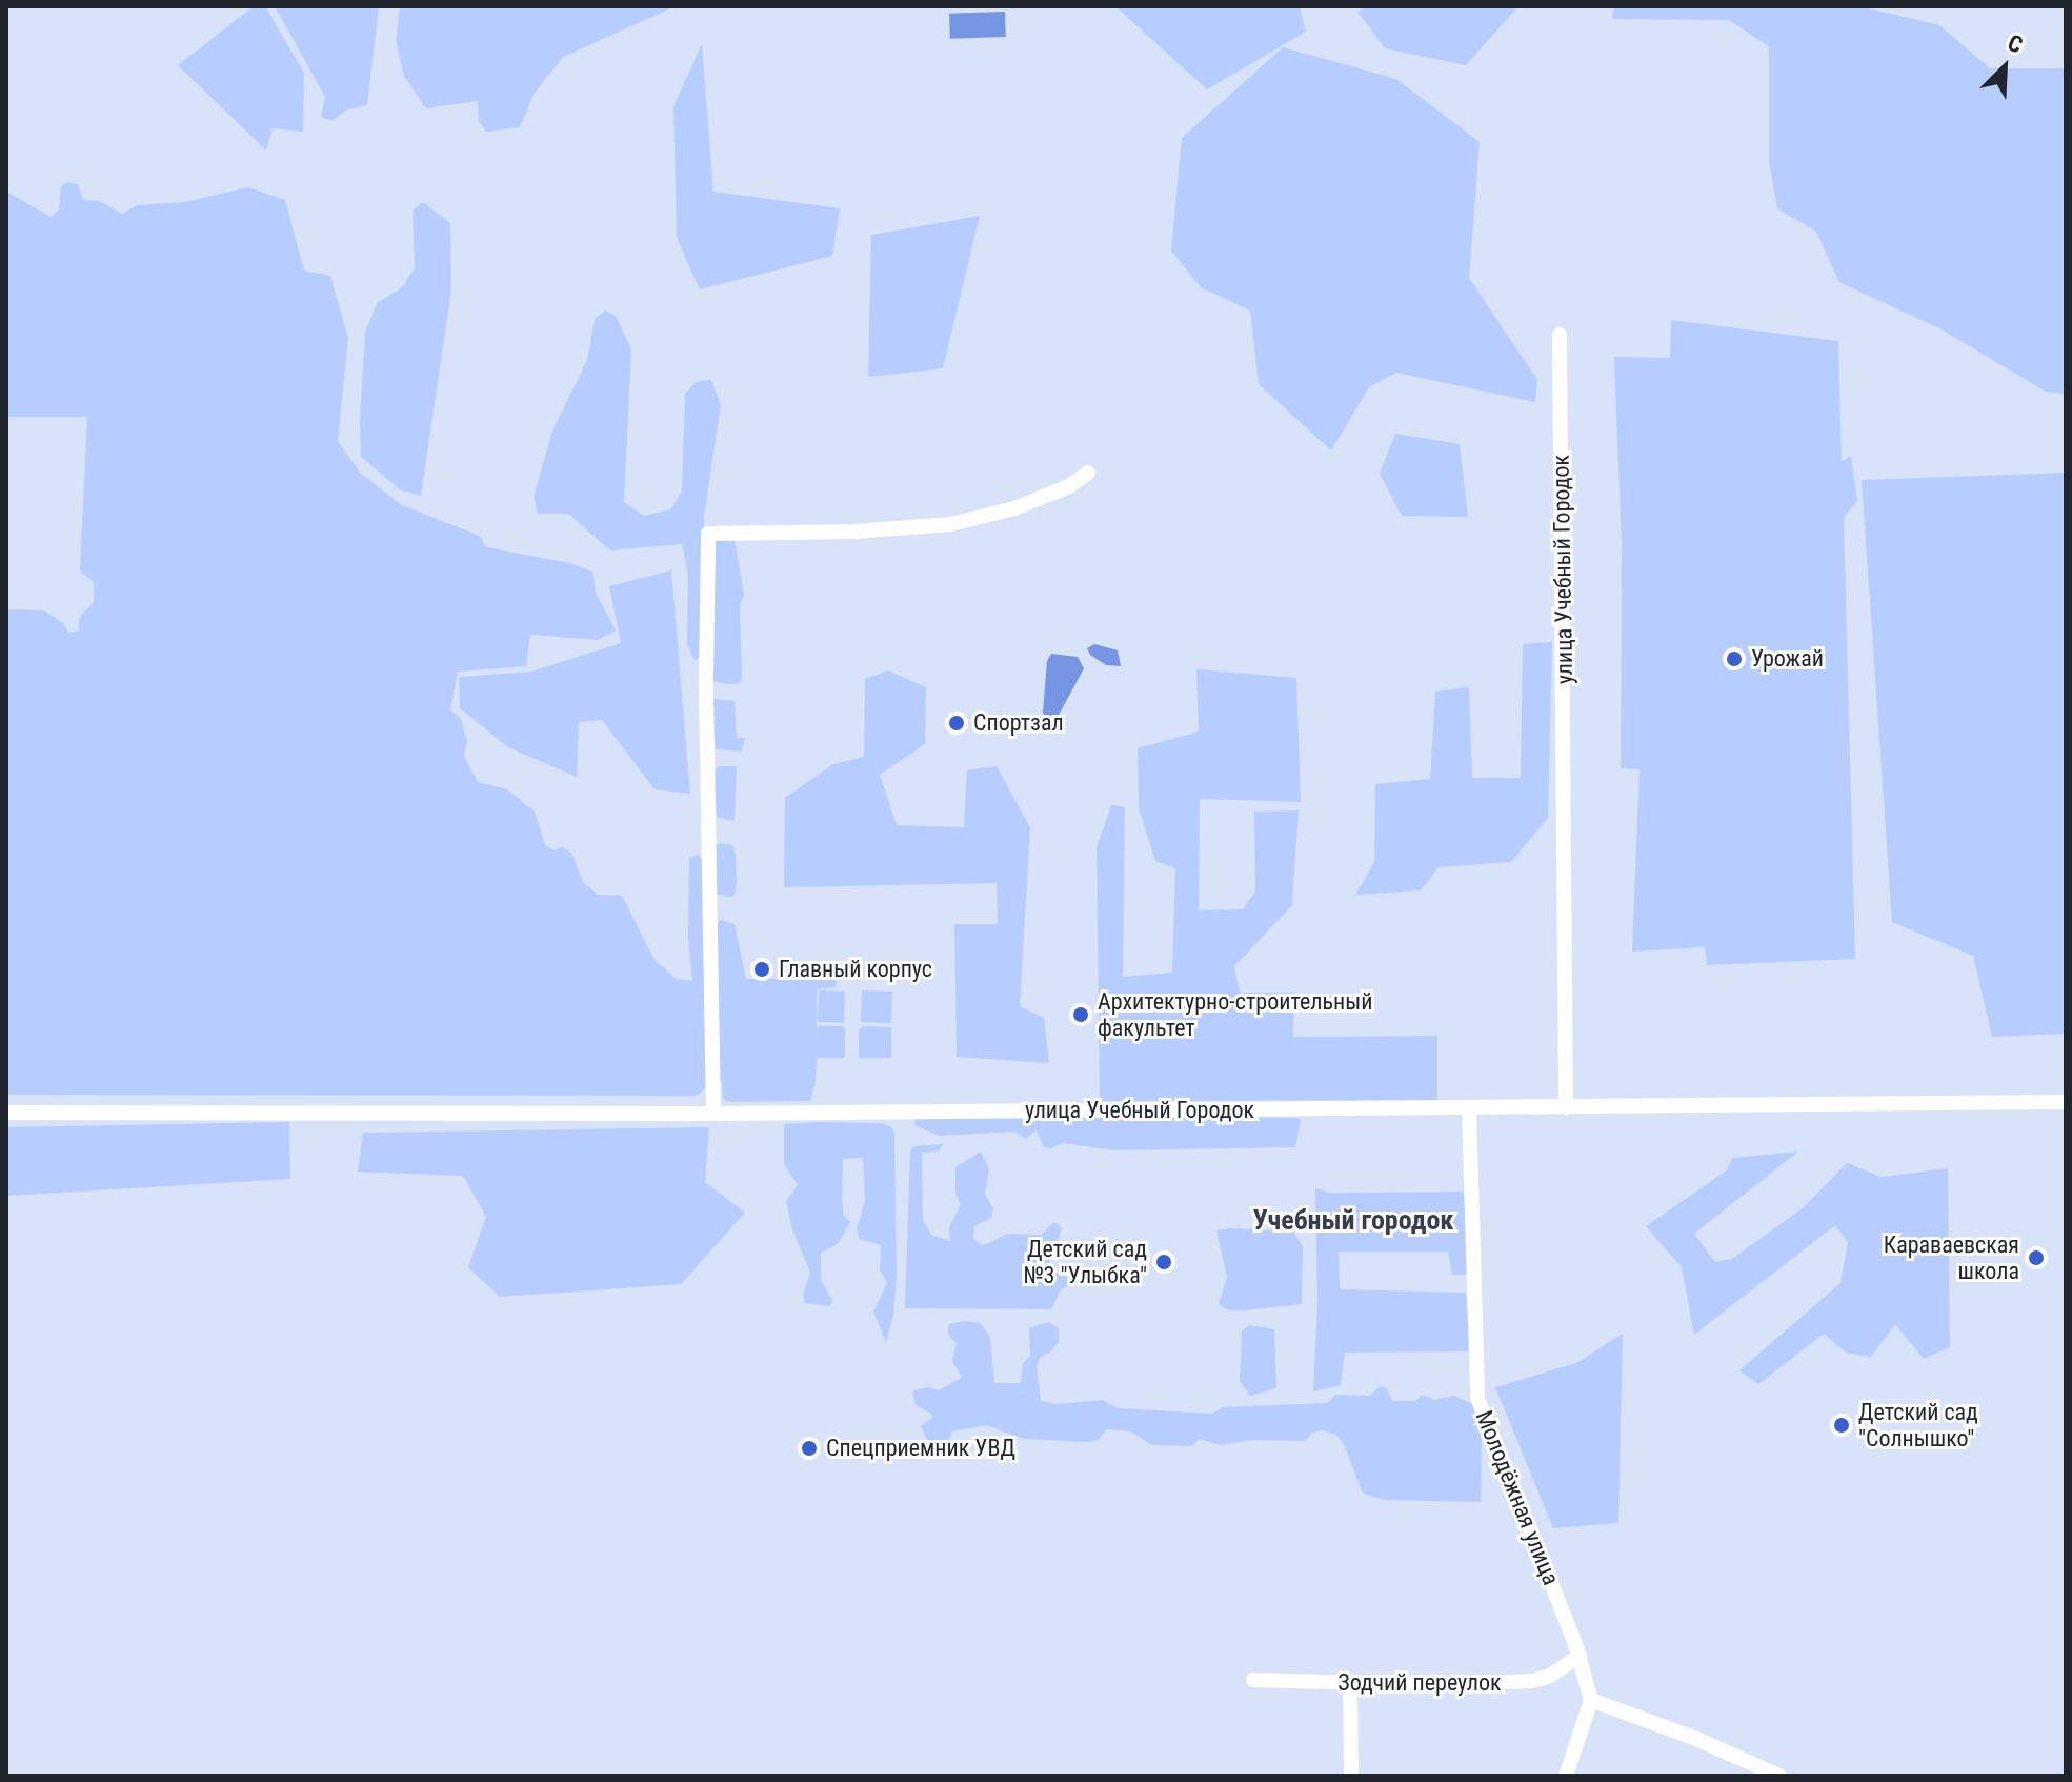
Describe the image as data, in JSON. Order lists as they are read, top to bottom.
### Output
{
  "streets": {
    "street": ["улица Учебный Городок", "Молодёжная улица", "Зодчий переулок"]
  },
  "crossings": [
    ["улица Учебный Городок", "Молодёжная улица"],
    ["Молодёжная улица", "Зодчий переулок"]
  ],
  "districts": ["Учебный городок"],
  "places": [
    "Урожай",
    "Спортзал",
    "Главный корпус",
    "Архитектурно-строительный факультет",
    "Караваевская школа",
    "Детский сад №3 \"Улыбка\"",
    "Детский сад \"Солнышко\"",
    "Спецприемник УВД"
  ],
  "north": "top right"
}
